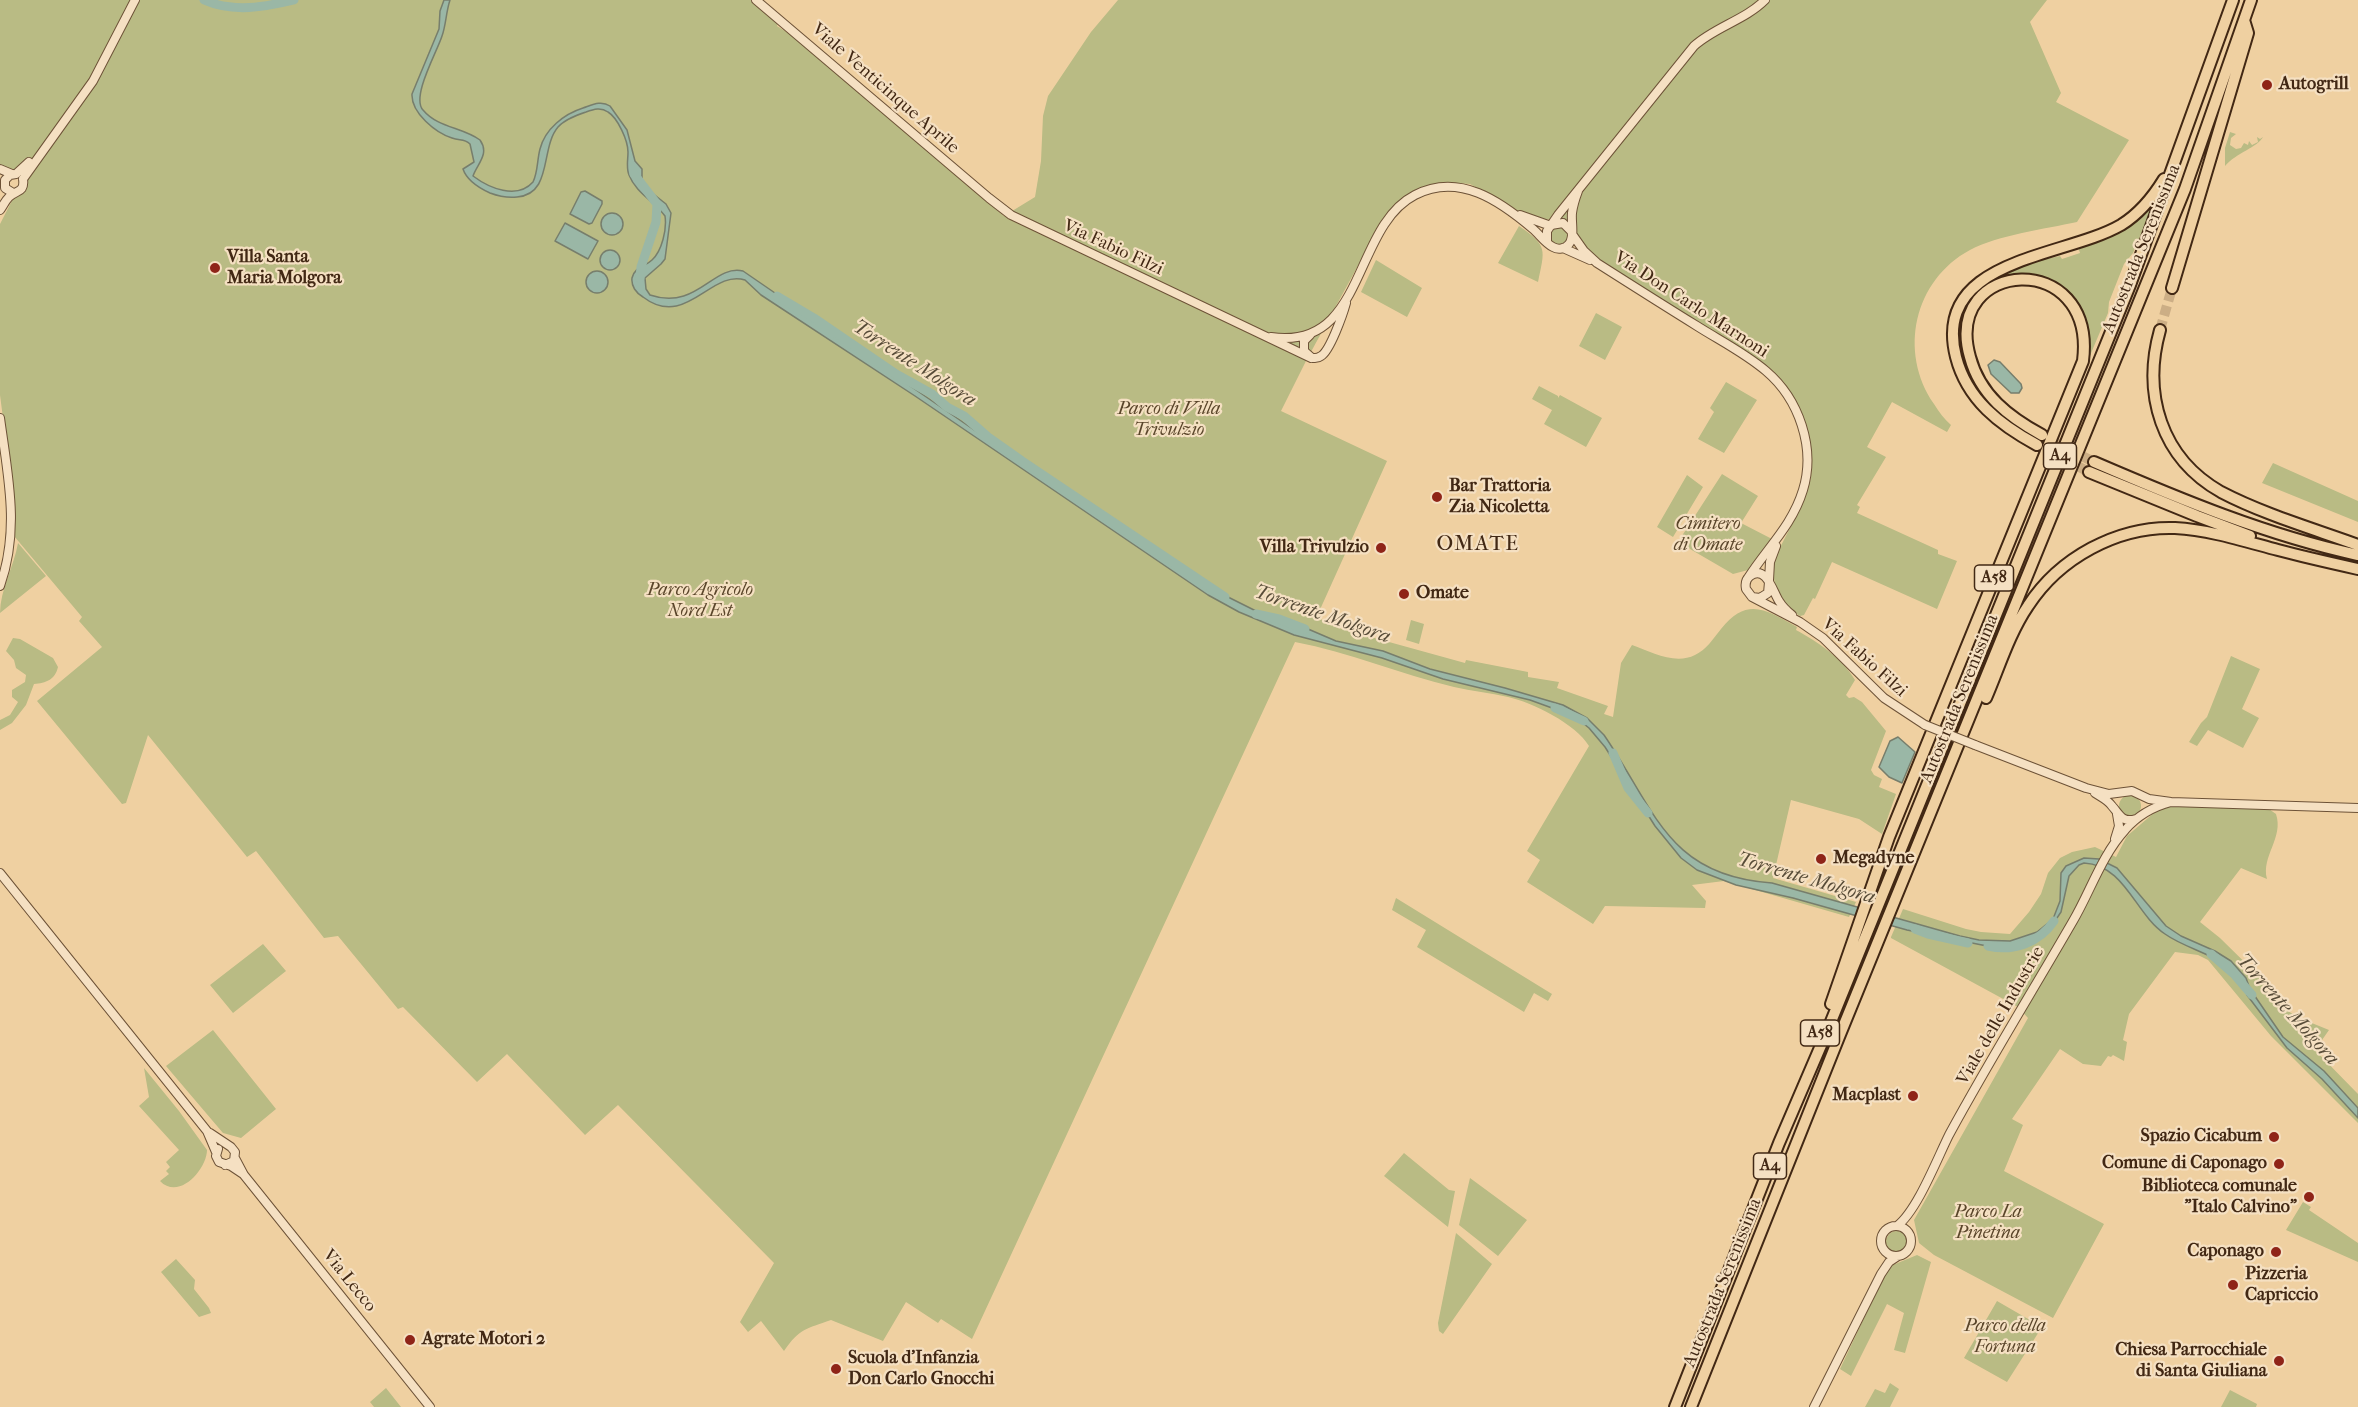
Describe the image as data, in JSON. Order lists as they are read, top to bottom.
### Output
{
  "streets": {
    "highway": ["Autostrada Serenissima", "A4", "A58"],
    "street": [
      "Viale Venticinque Aprile",
      "Via Fabio Filzi",
      "Via Don Carlo Marnoni",
      "Viale delle Industrie",
      "Via Lecco"
    ]
  },
  "crossings": [
    ["Viale Venticinque Aprile", "Via Fabio Filzi"],
    ["Via Fabio Filzi", "Via Don Carlo Marnoni"],
    ["Autostrada Serenissima", "A58"]
  ],
  "districts": ["OMATE"],
  "water": ["Torrente Molgora"],
  "parks": [
    "Parco di Villa Trivulzio",
    "Cimitero di Omate",
    "Parco Agricolo Nord Est",
    "Parco La Pinetina",
    "Parco della Fortuna"
  ],
  "places": [
    "Autogrill",
    "Villa Santa Maria Molgora",
    "Bar Trattoria Zia Nicoletta",
    "Villa Trivulzio",
    "Omate",
    "Megadyne",
    "Macplast",
    "Spazio Cicabum",
    "Comune di Caponago",
    "Biblioteca comunale \"Italo Calvino\"",
    "Caponago",
    "Pizzeria Capriccio",
    "Agrate Motori 2",
    "Chiesa Parrocchiale di Santa Giuliana",
    "Scuola d'Infanzia Don Carlo Gnocchi"
  ]
}
